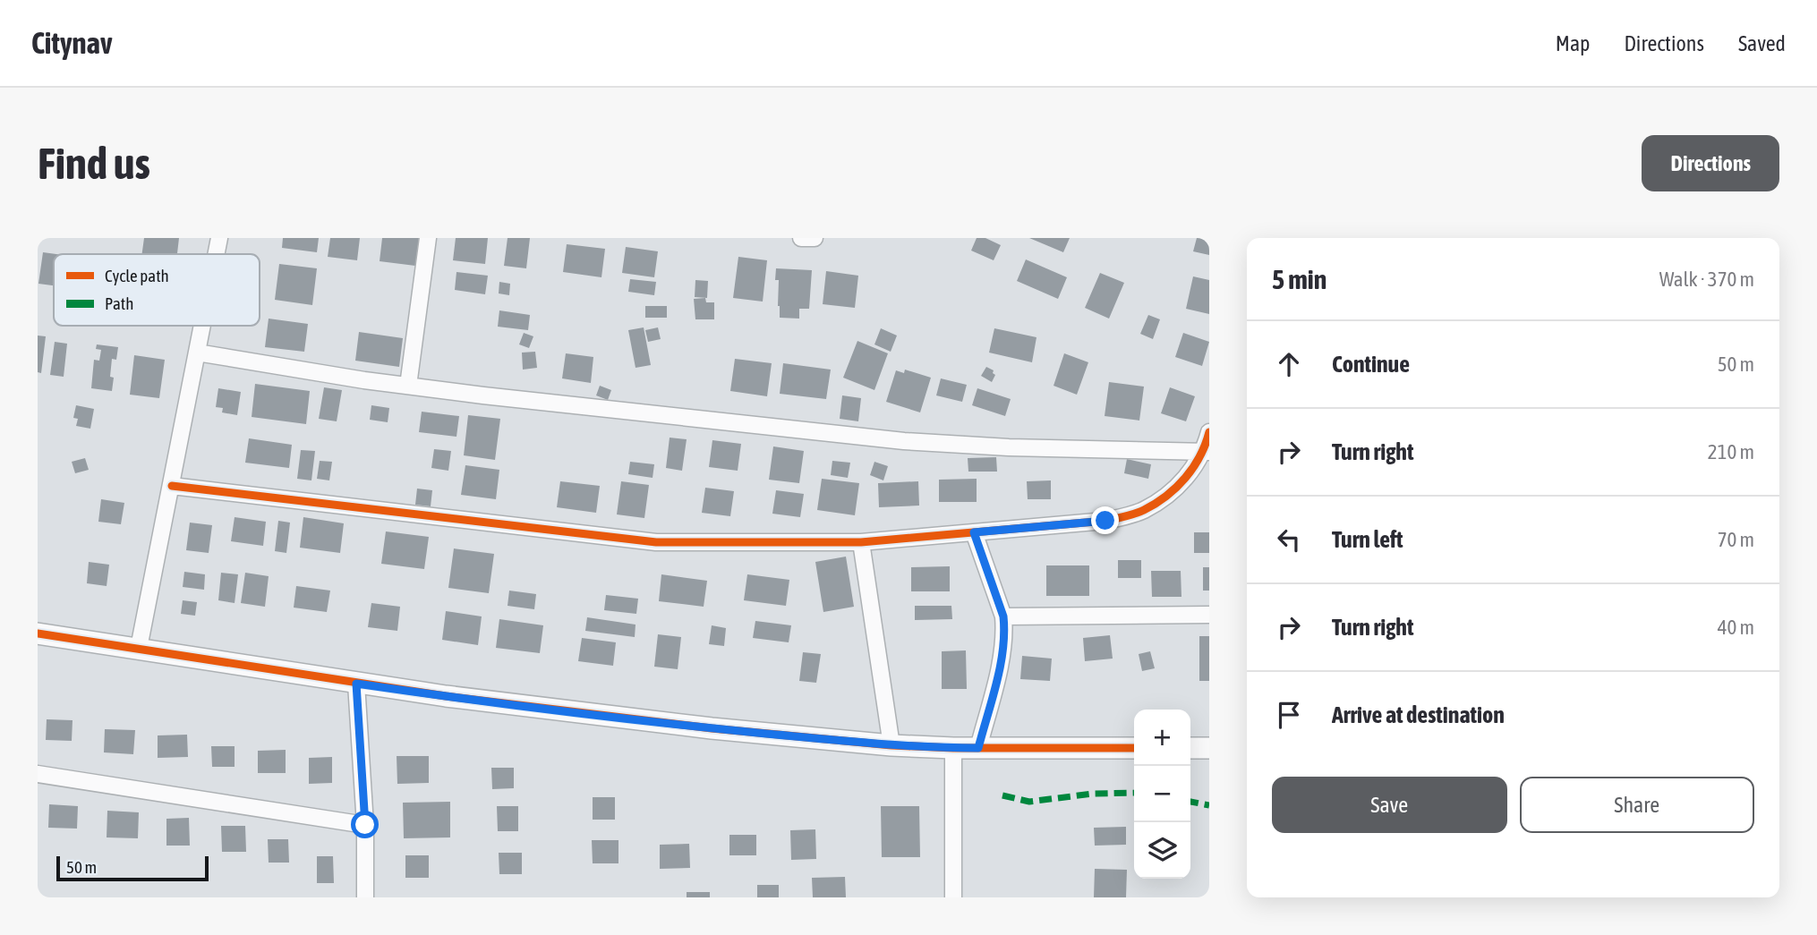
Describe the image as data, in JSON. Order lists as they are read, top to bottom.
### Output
{
  "legend": ["Cycle path", "Path"],
  "scale_bar": "50 m",
  "page": {
    "header": "Citynav",
    "nav": ["Map", "Directions", "Saved"],
    "buttons": [
      "Directions",
      ["Save", "Share"]
    ],
    "title": "Find us",
    "heading": ["5 min", "Walk · 370 m"],
    "list": [
      ["Continue", "50 m"],
      ["Turn right", "210 m"],
      ["Turn left", "70 m"],
      ["Turn right", "40 m"],
      "Arrive at destination"
    ],
    "map_buttons": ["+", "−"],
    "scale": "50 m"
  }
}
